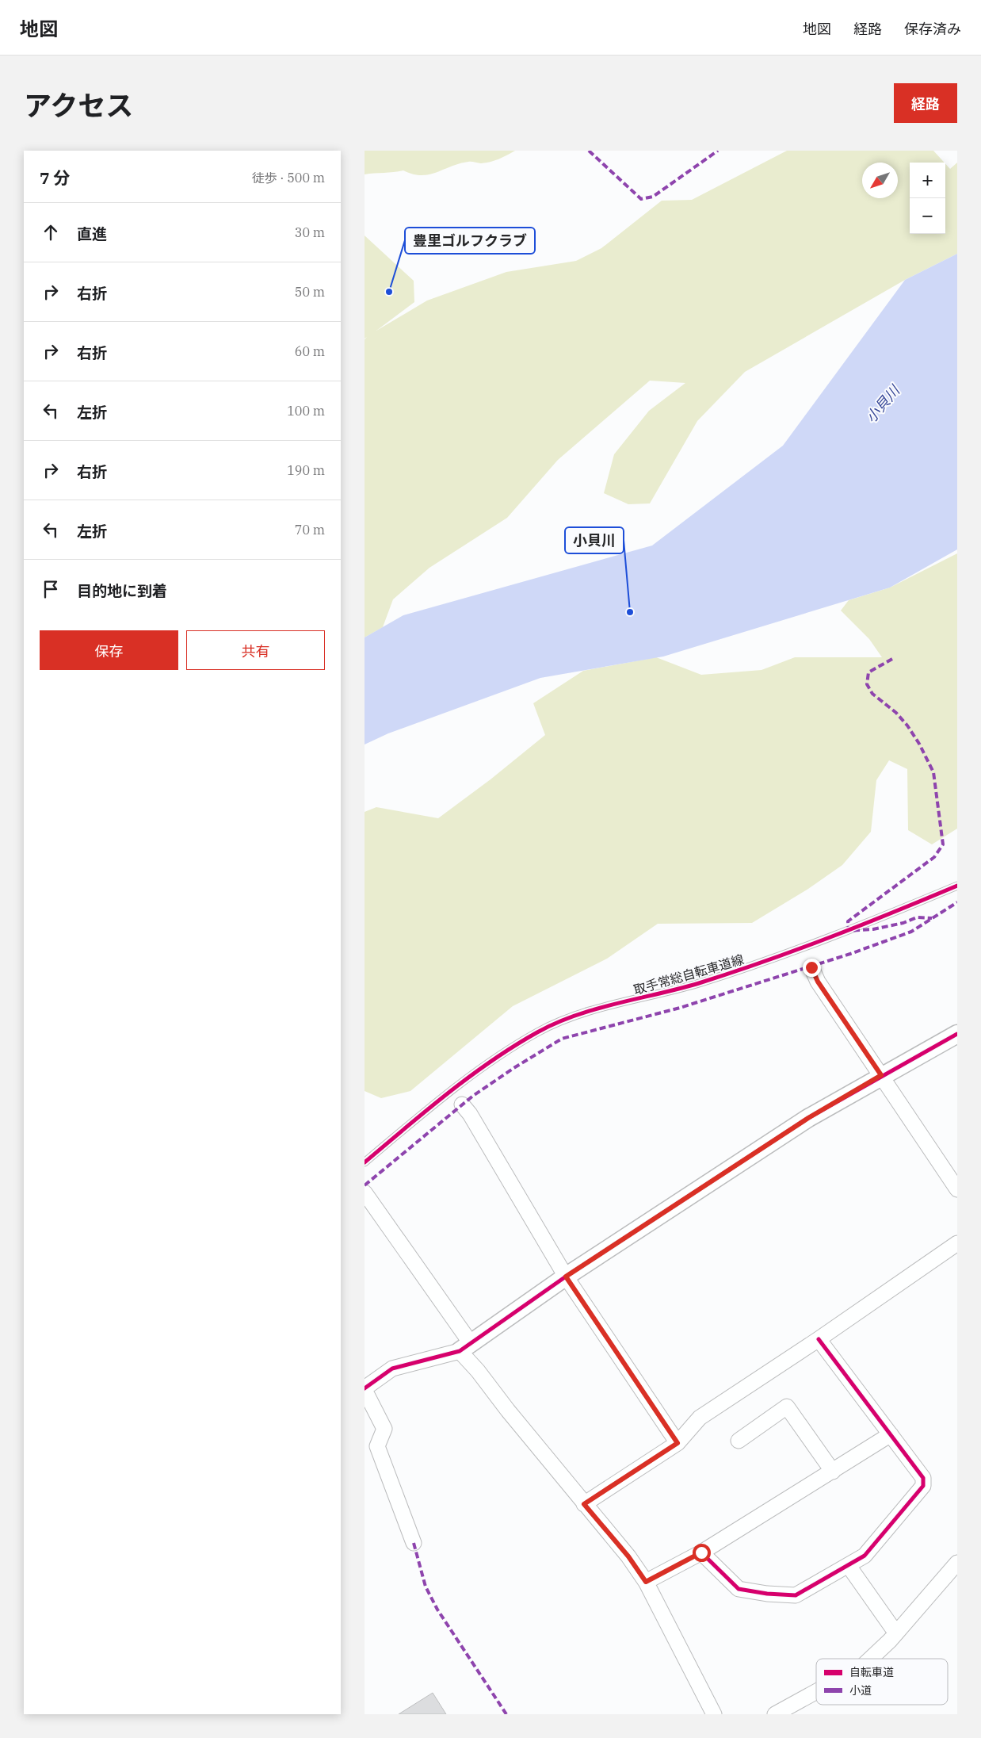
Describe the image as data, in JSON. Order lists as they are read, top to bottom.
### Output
{
  "streets": {
    "lane": ["取手常総自転車道線"]
  },
  "water": ["小貝川"],
  "places": ["豊里ゴルフクラブ", "小貝川"],
  "legend": ["自転車道", "小道"],
  "north": "bottom left",
  "page": {
    "header": "地図",
    "nav": ["地図", "経路", "保存済み"],
    "title": "アクセス",
    "buttons": [
      "経路",
      ["保存", "共有"]
    ],
    "heading": ["7 分", "徒歩 · 500 m"],
    "map_buttons": ["+", "−"],
    "list": [
      ["直進", "30 m"],
      ["右折", "50 m"],
      ["右折", "60 m"],
      ["左折", "100 m"],
      ["右折", "190 m"],
      ["左折", "70 m"],
      "目的地に到着"
    ]
  }
}
